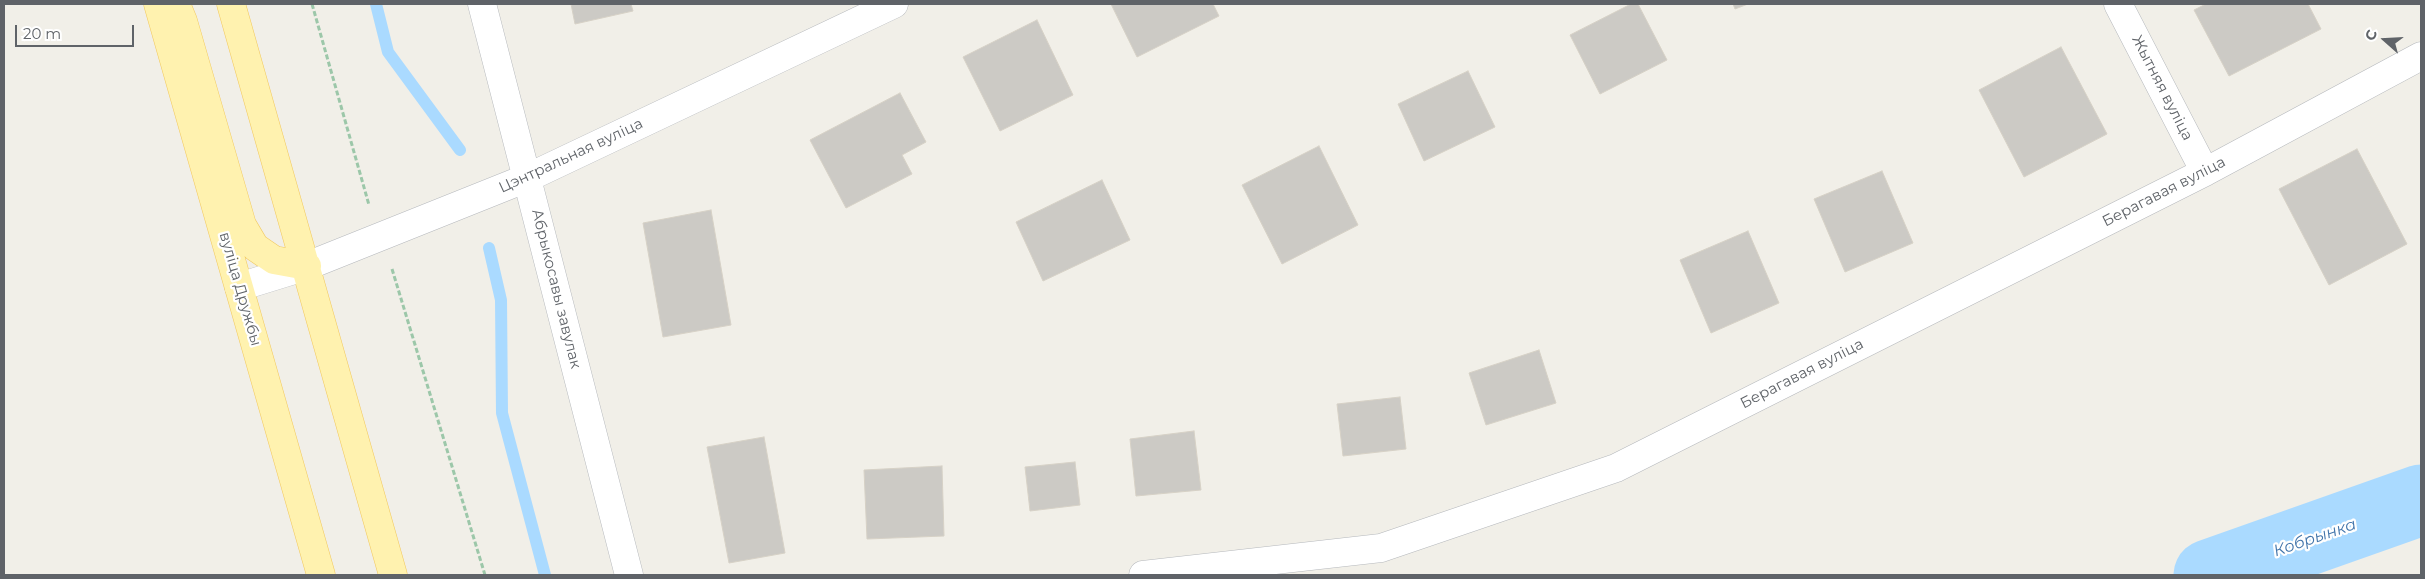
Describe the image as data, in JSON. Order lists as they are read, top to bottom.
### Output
{
  "streets": {
    "main road": ["вуліца Дружбы"],
    "street": [
      "Жытняя вуліца",
      "Цэнтральная вуліца",
      "Берагавая вуліца",
      "Абрыкосавы завулак"
    ]
  },
  "crossings": [
    ["Жытняя вуліца", "Берагавая вуліца"],
    ["Цэнтральная вуліца", "вуліца Дружбы"],
    ["Цэнтральная вуліца", "Абрыкосавы завулак"]
  ],
  "water": ["Кобрынка"],
  "scale_bar": "20 m",
  "north": "left"
}
